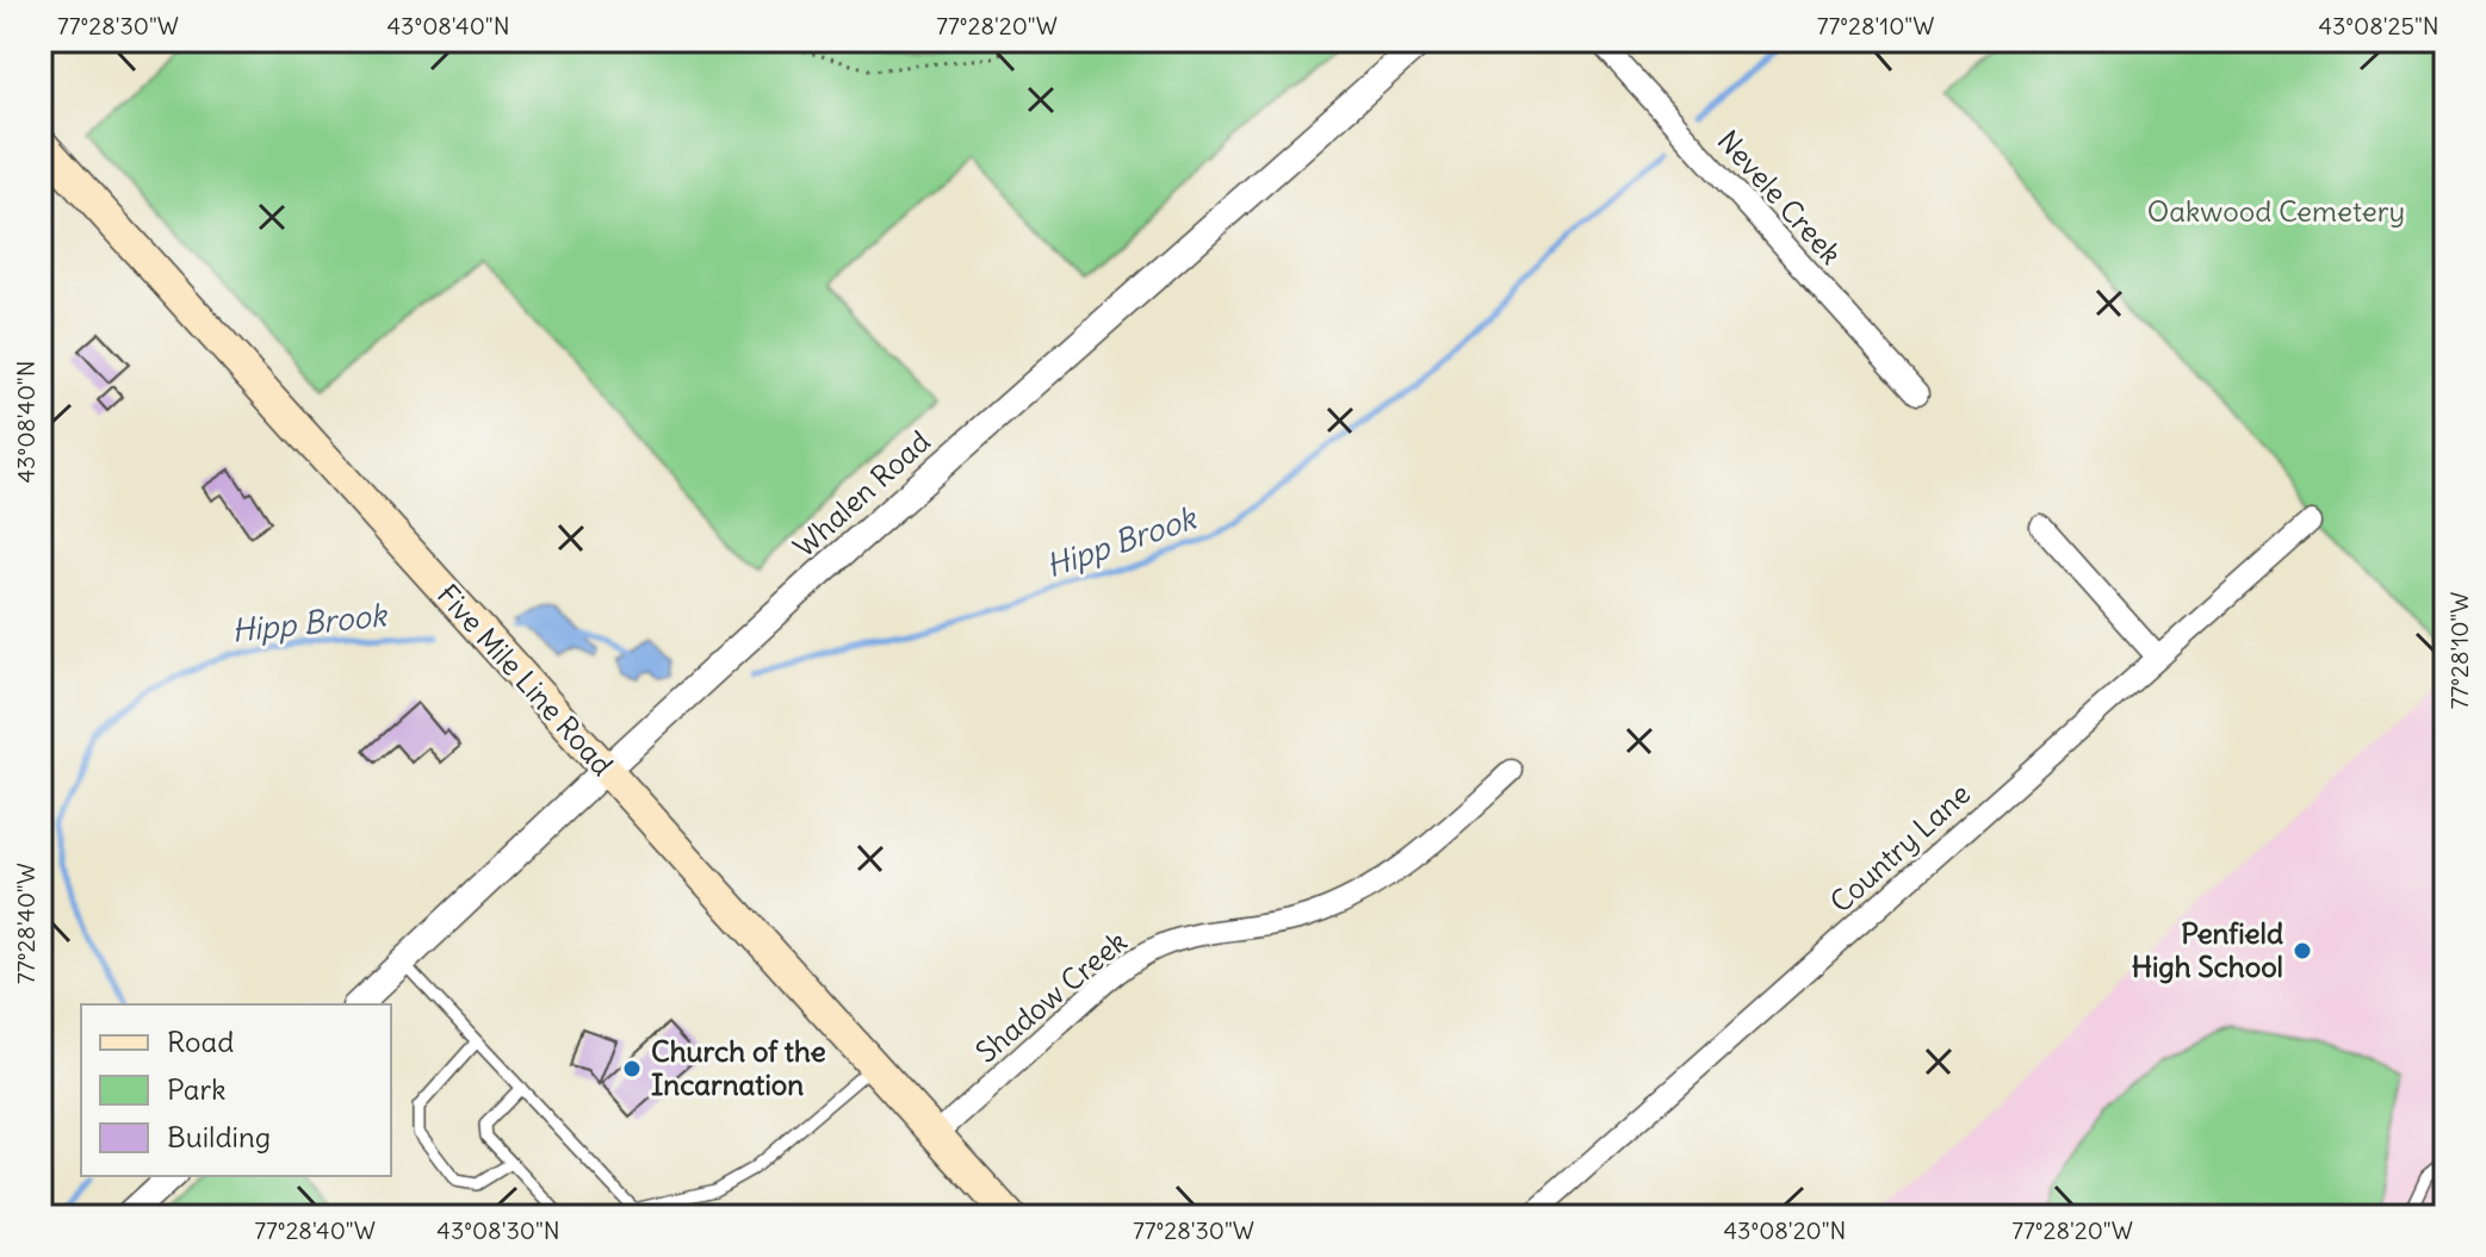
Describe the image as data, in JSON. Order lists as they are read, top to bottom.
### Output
{
  "streets": {
    "main road": ["Five Mile Line Road"],
    "street": [
      "Nevele Creek",
      "Whalen Road",
      "Country Lane",
      "Shadow Creek"
    ]
  },
  "crossings": [
    ["Whalen Road", "Five Mile Line Road"],
    ["Five Mile Line Road", "Shadow Creek"]
  ],
  "water": ["Hipp Brook"],
  "parks": ["Oakwood Cemetery"],
  "places": ["Penfield High School", "Church of the Incarnation"],
  "legend": ["Road", "Park", "Building"],
  "coordinates": [
    "77°28'30\"W",
    "43°08'40\"N",
    "77°28'20\"W",
    "77°28'10\"W",
    "43°08'25\"N",
    "77°28'40\"W",
    "43°08'30\"N",
    "43°08'20\"N"
  ]
}
